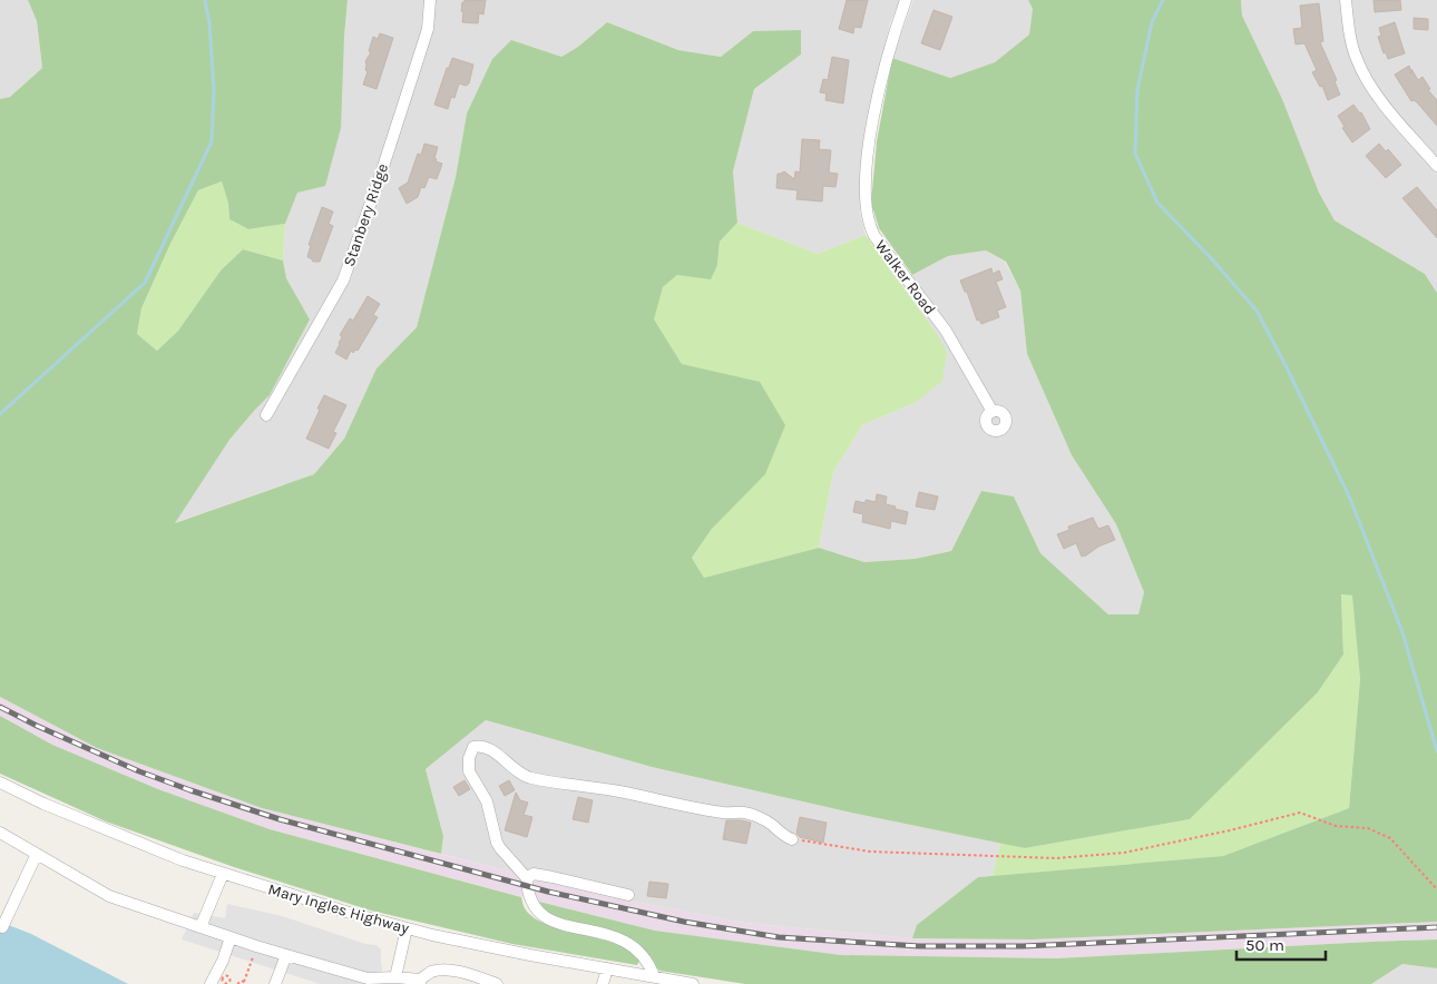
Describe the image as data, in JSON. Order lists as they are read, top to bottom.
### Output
{
  "streets": {
    "street": ["Stanbery Ridge", "Walker Road", "Mary Ingles Highway"]
  },
  "scale_bar": "50 m"
}
